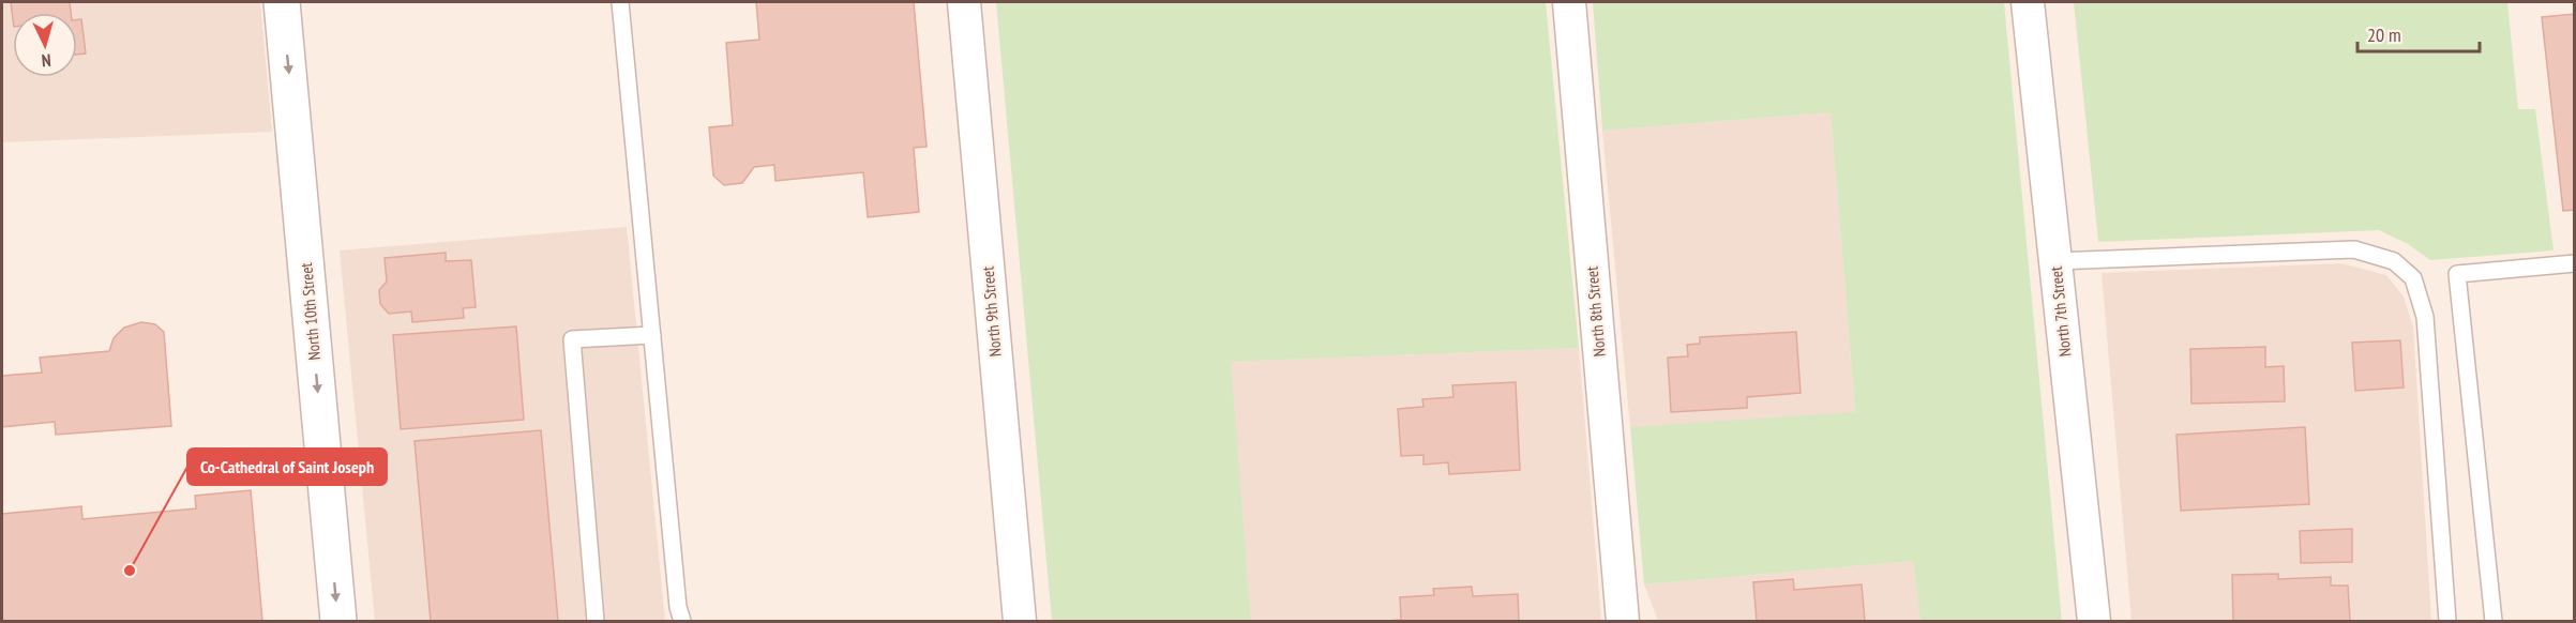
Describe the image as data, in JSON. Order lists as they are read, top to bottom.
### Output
{
  "streets": {
    "street": [
      "North 10th Street",
      "North 9th Street",
      "North 8th Street",
      "North 7th Street"
    ]
  },
  "one_way": ["North 10th Street"],
  "places": ["Co-Cathedral of Saint Joseph"],
  "scale_bar": "20 m",
  "north": "bottom"
}
